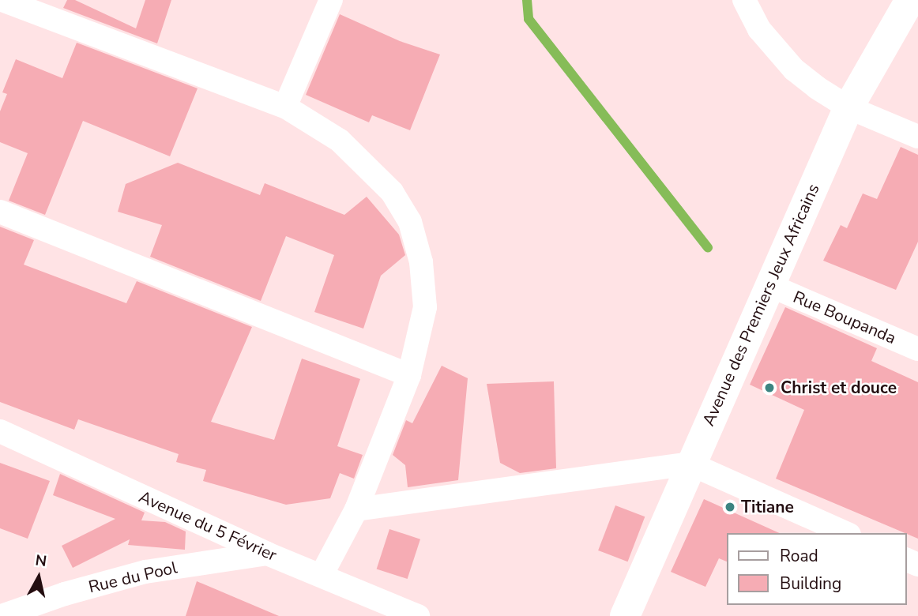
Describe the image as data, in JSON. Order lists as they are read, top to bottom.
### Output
{
  "streets": {
    "street": [
      "Avenue des Premiers Jeux Africains",
      "Rue Boupanda",
      "Avenue du 5 Février",
      "Rue du Pool"
    ]
  },
  "crossings": [
    ["Avenue des Premiers Jeux Africains", "Rue Boupanda"],
    ["Avenue du 5 Février", "Rue du Pool"]
  ],
  "places": ["Christ et douce", "Titiane"],
  "legend": ["Road", "Building"],
  "north": "top"
}
